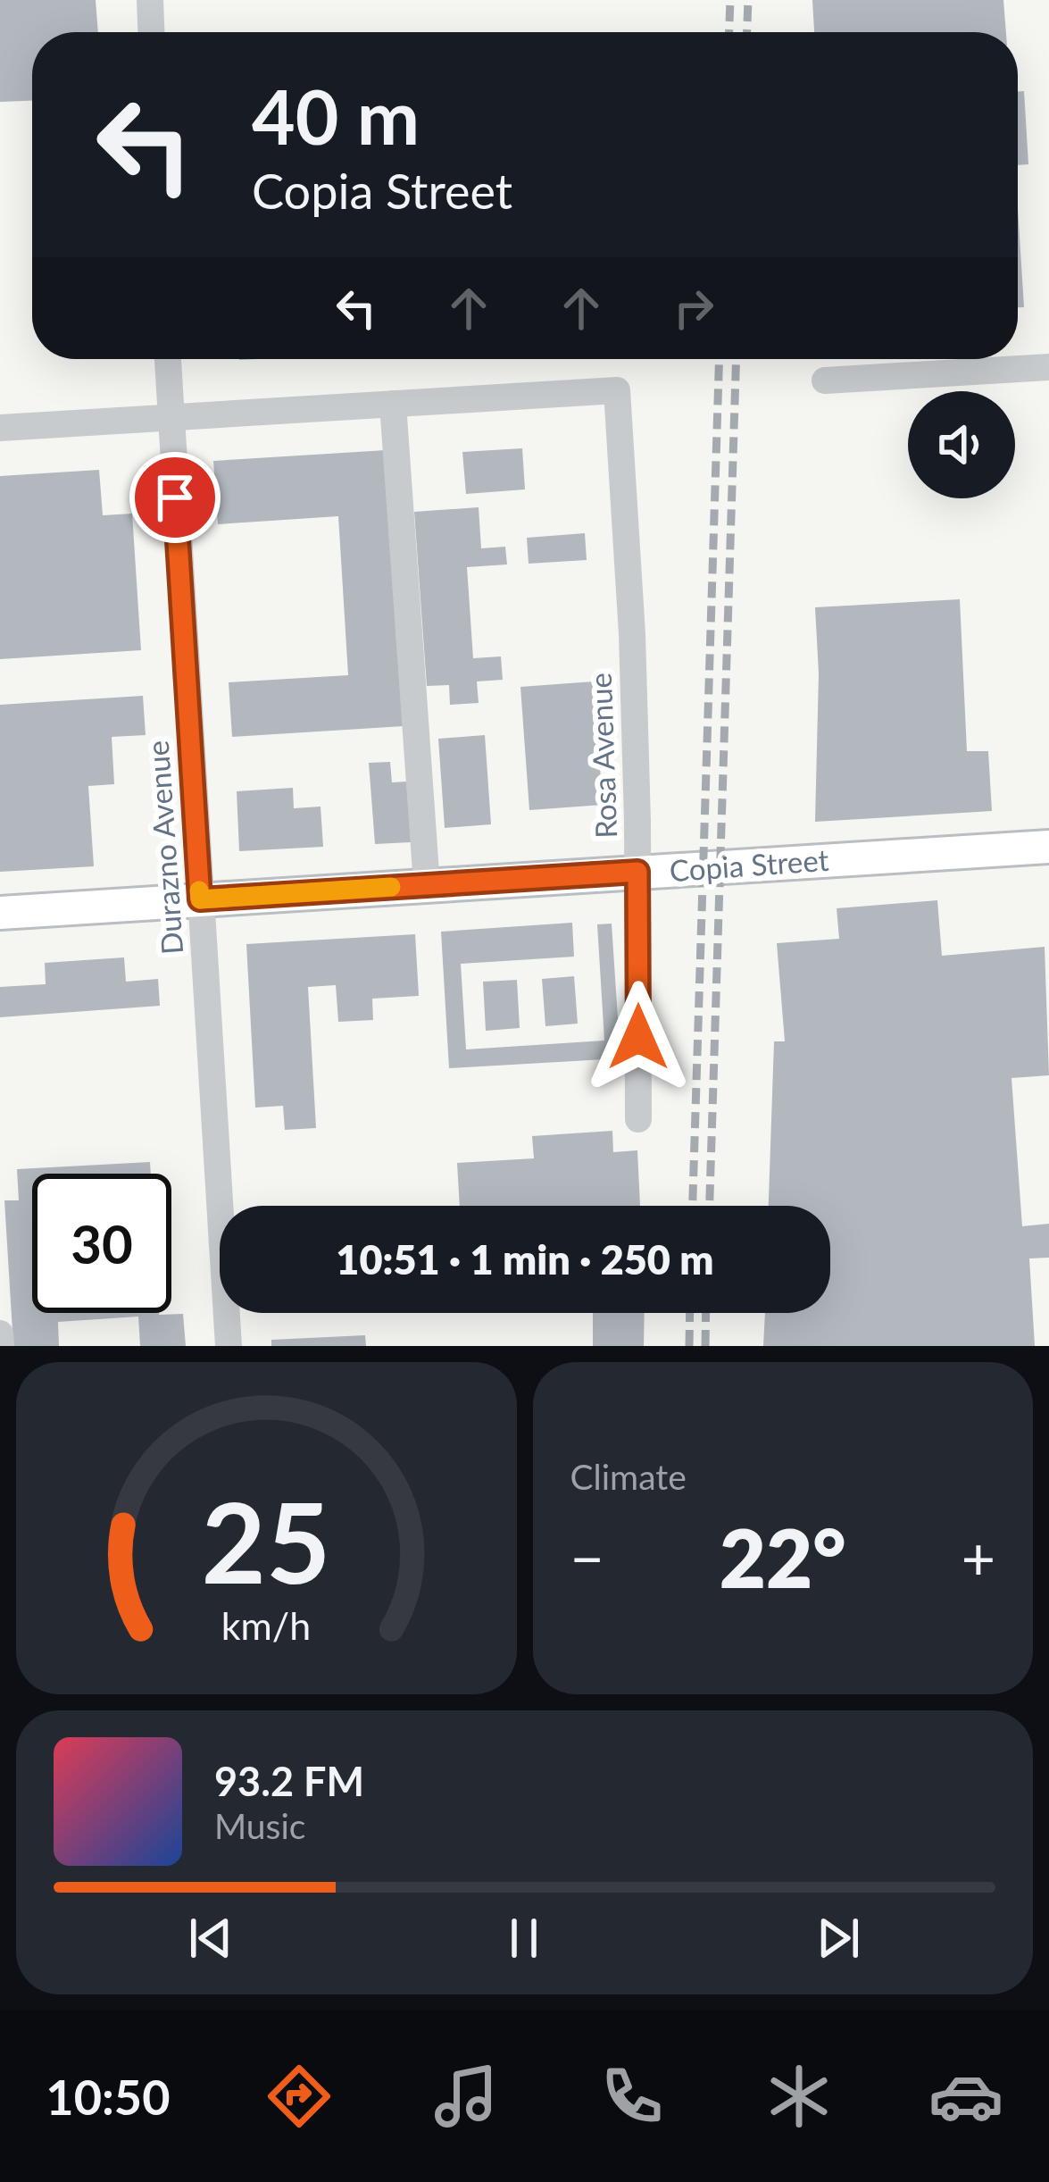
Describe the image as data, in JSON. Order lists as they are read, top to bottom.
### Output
{
  "streets": {
    "main road": ["Copia Street"],
    "street": ["Rosa Avenue", "Durazno Avenue"]
  },
  "crossings": [
    ["Rosa Avenue", "Copia Street"],
    ["Durazno Avenue", "Copia Street"]
  ],
  "page": {
    "turn": ["40 m", "Copia Street"],
    "limit": "30",
    "trip": "10:51 · 1 min · 250 m",
    "tile": "Climate",
    "heat": ["−", "22°", "+"],
    "song": ["93.2 FM", "Music"],
    "tabs": "10:50",
    "gauge": ["25", "km/h"]
  }
}
